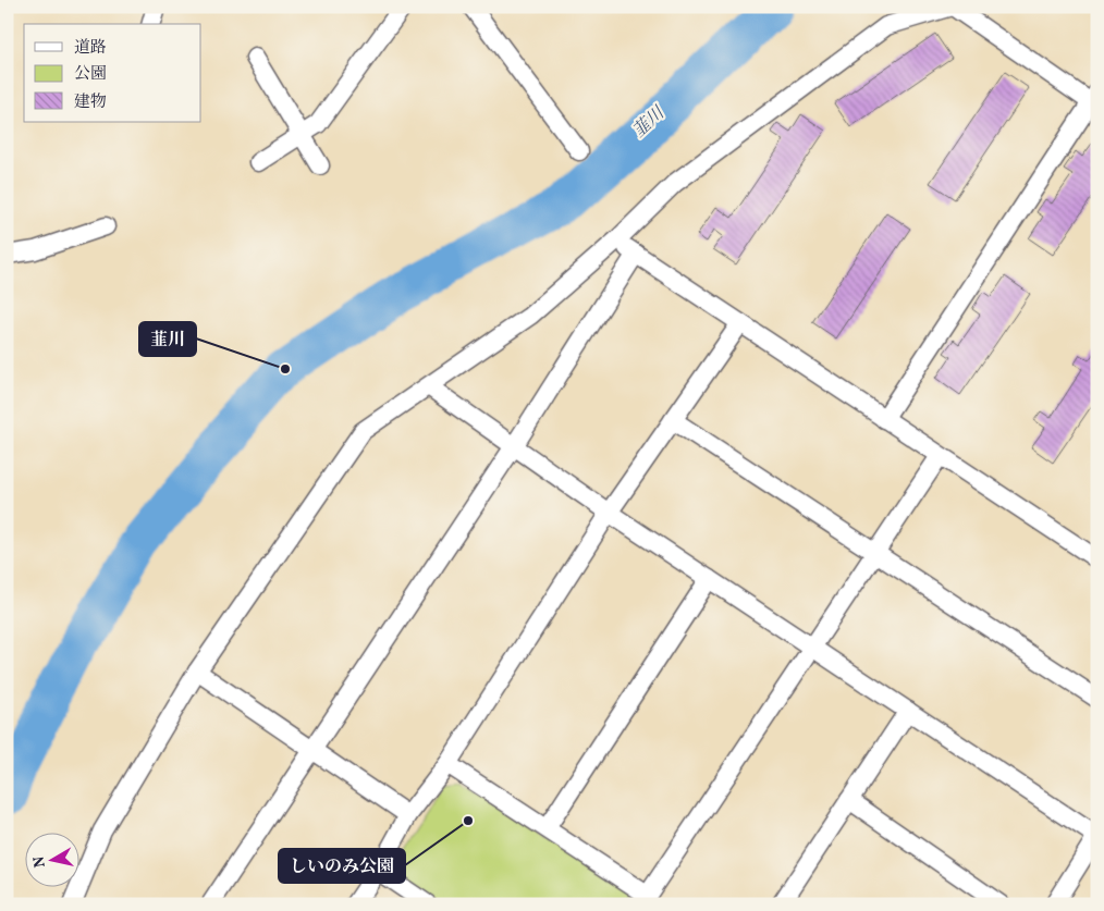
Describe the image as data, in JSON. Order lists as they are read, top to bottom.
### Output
{
  "water": ["韮川"],
  "places": ["韮川", "しいのみ公園"],
  "legend": ["道路", "公園", "建物"],
  "north": "left"
}
